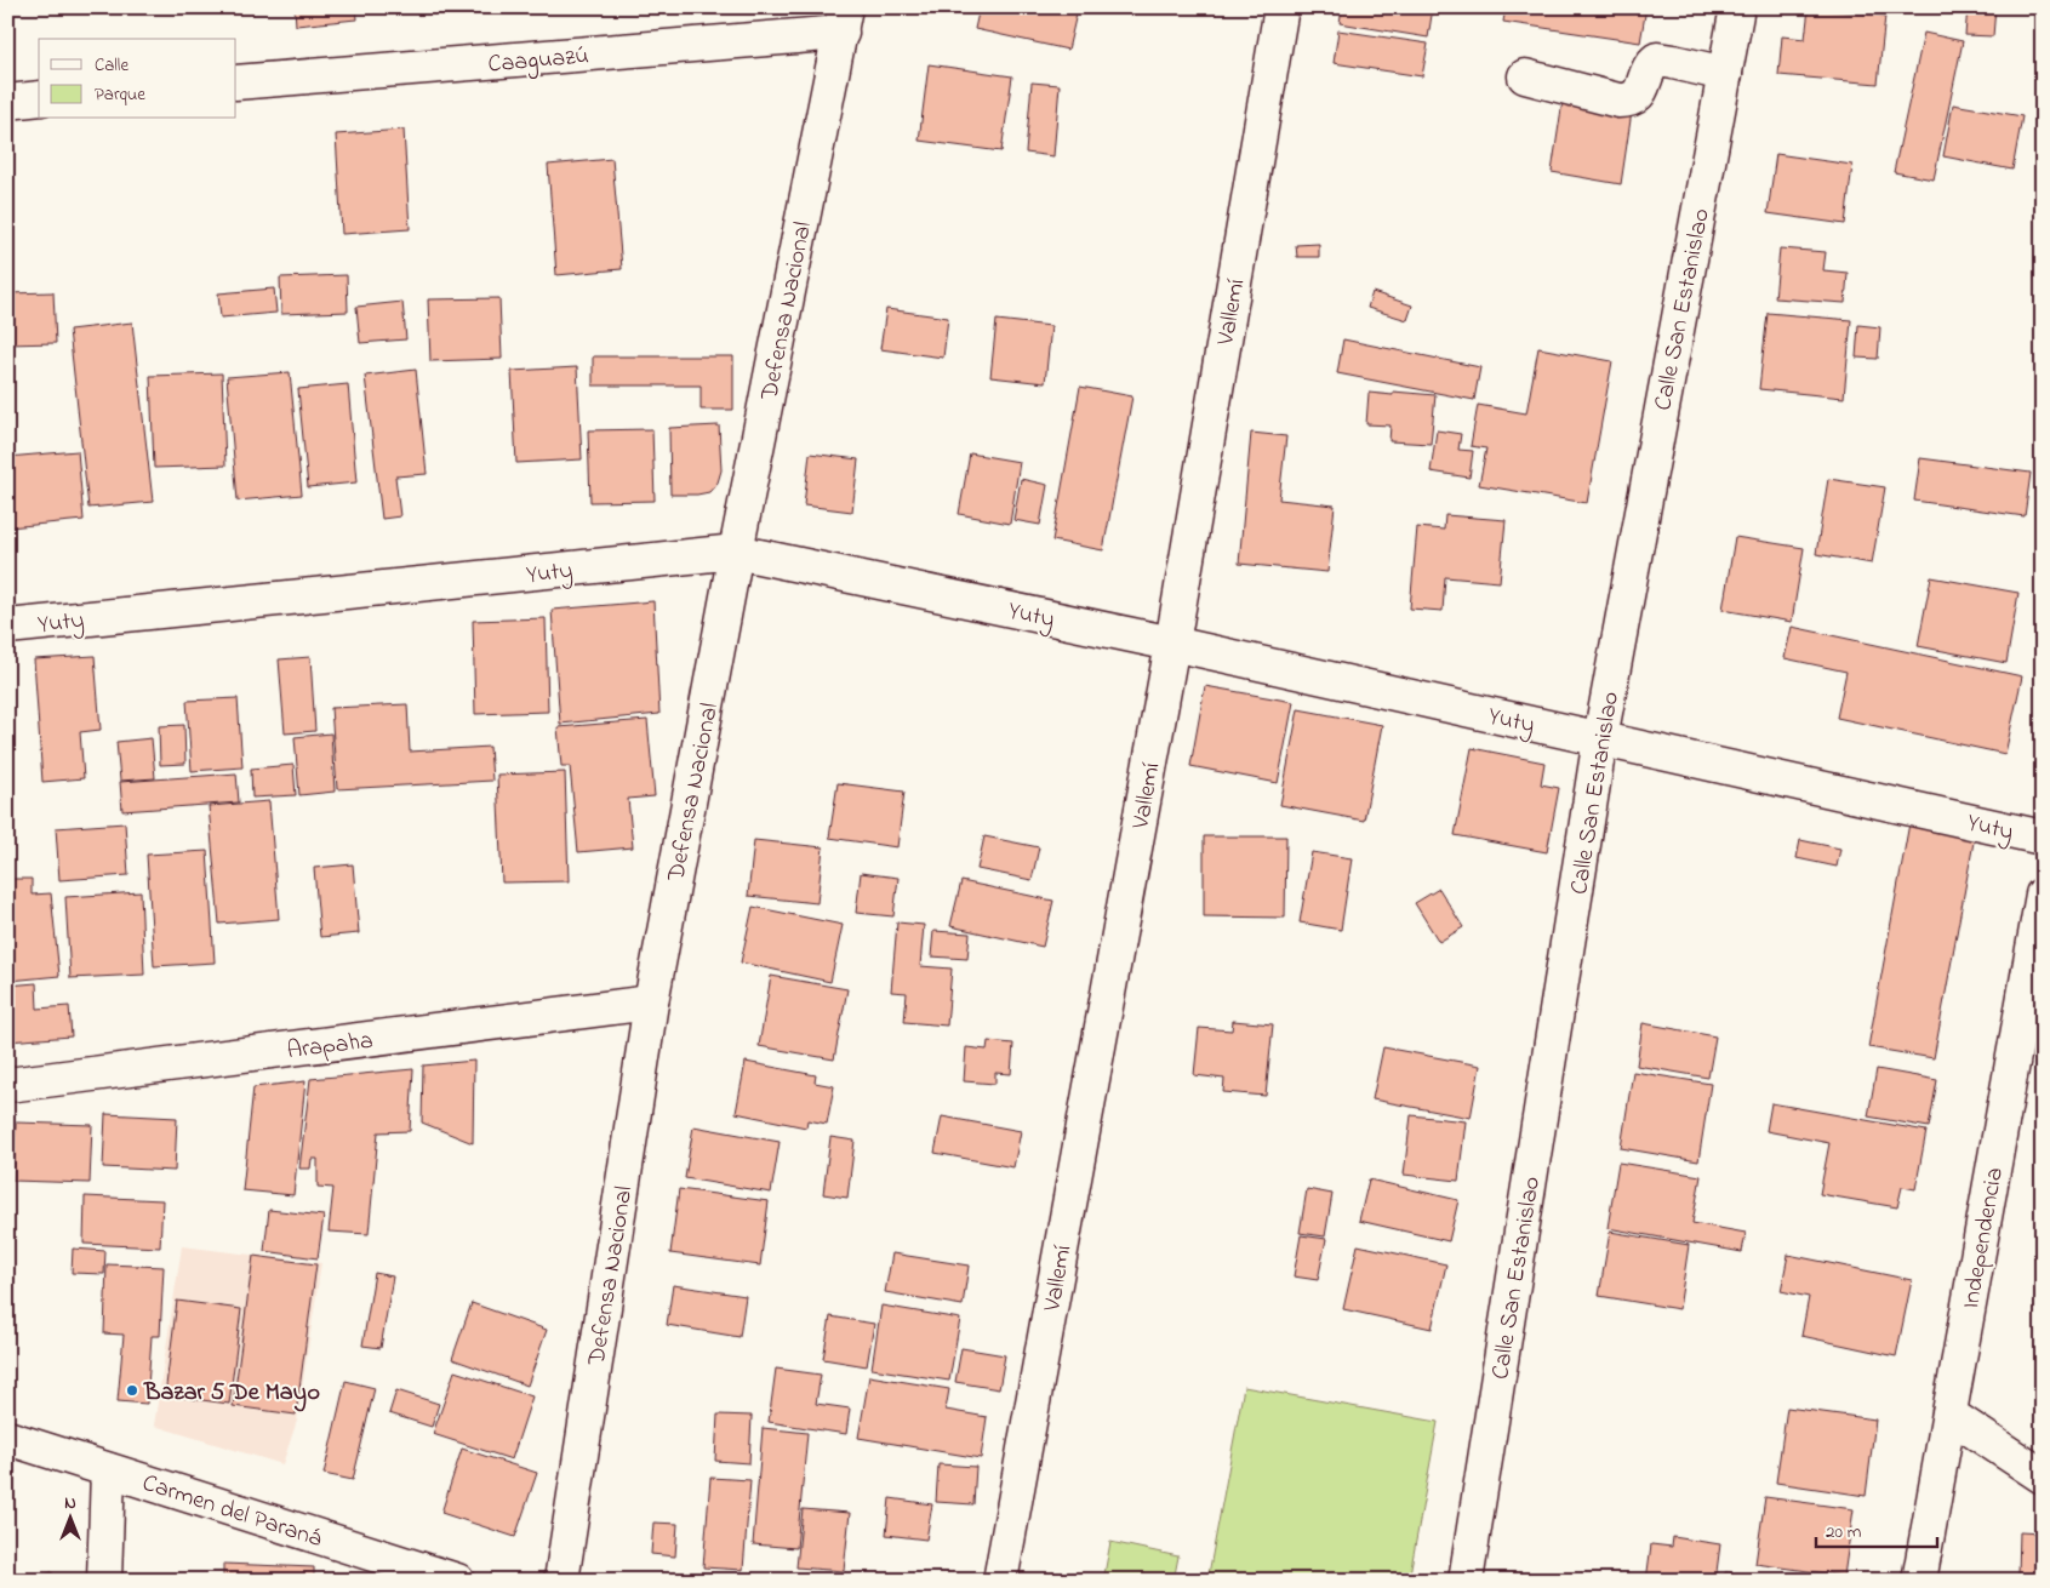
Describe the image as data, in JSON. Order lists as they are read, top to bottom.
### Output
{
  "streets": {
    "street": [
      "Caaguazú",
      "Calle San Estanislao",
      "Defensa Nacional",
      "Vallemí",
      "Yuty",
      "Arapaha",
      "Independencia",
      "Carmen del Paraná"
    ]
  },
  "crossings": [
    ["Caaguazú", "Defensa Nacional"],
    ["Calle San Estanislao", "Yuty"],
    ["Defensa Nacional", "Yuty"],
    ["Defensa Nacional", "Arapaha"],
    ["Vallemí", "Yuty"]
  ],
  "places": ["Bazar 5 De Mayo"],
  "legend": ["Calle", "Parque"],
  "scale_bar": "20 m",
  "north": "top"
}
